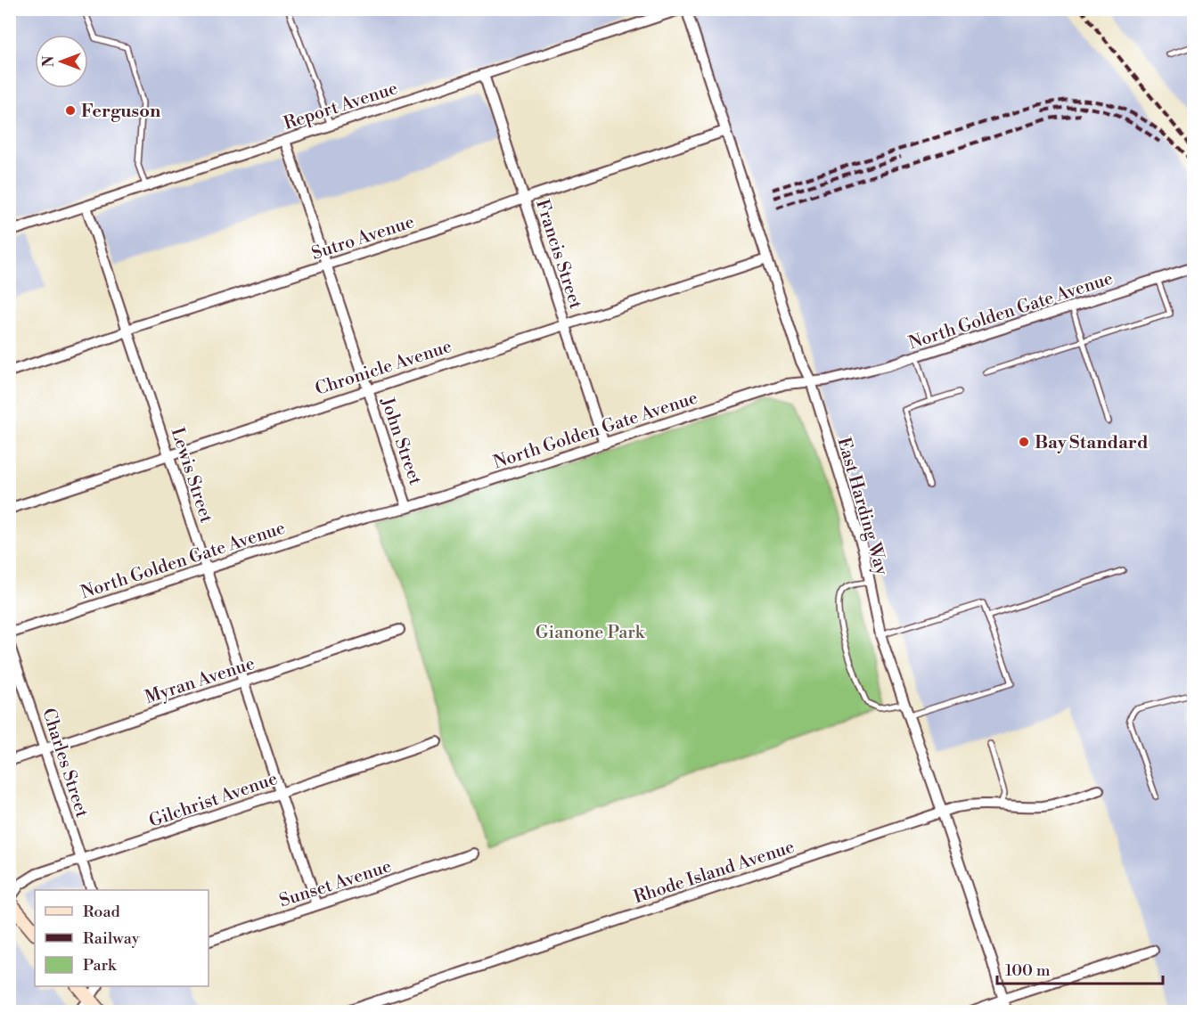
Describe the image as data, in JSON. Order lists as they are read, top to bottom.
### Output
{
  "streets": {
    "street": [
      "Report Avenue",
      "Sutro Avenue",
      "Francis Street",
      "North Golden Gate Avenue",
      "Chronicle Avenue",
      "John Street",
      "Lewis Street",
      "East Harding Way",
      "Myran Avenue",
      "Charles Street",
      "Gilchrist Avenue",
      "Rhode Island Avenue",
      "Sunset Avenue"
    ]
  },
  "crossings": [
    ["Report Avenue", "Francis Street"],
    ["Report Avenue", "John Street"],
    ["Report Avenue", "Lewis Street"],
    ["Sutro Avenue", "Francis Street"],
    ["Sutro Avenue", "John Street"],
    ["Sutro Avenue", "Lewis Street"],
    ["Sutro Avenue", "East Harding Way"],
    ["Francis Street", "North Golden Gate Avenue"],
    ["Francis Street", "Chronicle Avenue"],
    ["North Golden Gate Avenue", "John Street"],
    ["North Golden Gate Avenue", "Lewis Street"],
    ["North Golden Gate Avenue", "East Harding Way"],
    ["Chronicle Avenue", "John Street"],
    ["Chronicle Avenue", "Lewis Street"],
    ["Chronicle Avenue", "East Harding Way"],
    ["Lewis Street", "Myran Avenue"],
    ["Lewis Street", "Gilchrist Avenue"],
    ["Lewis Street", "Sunset Avenue"],
    ["East Harding Way", "Rhode Island Avenue"],
    ["Myran Avenue", "Charles Street"],
    ["Charles Street", "Gilchrist Avenue"]
  ],
  "parks": ["Gianone Park"],
  "places": ["Ferguson", "Bay Standard"],
  "legend": ["Road", "Railway", "Park"],
  "scale_bar": "100 m",
  "north": "left"
}
